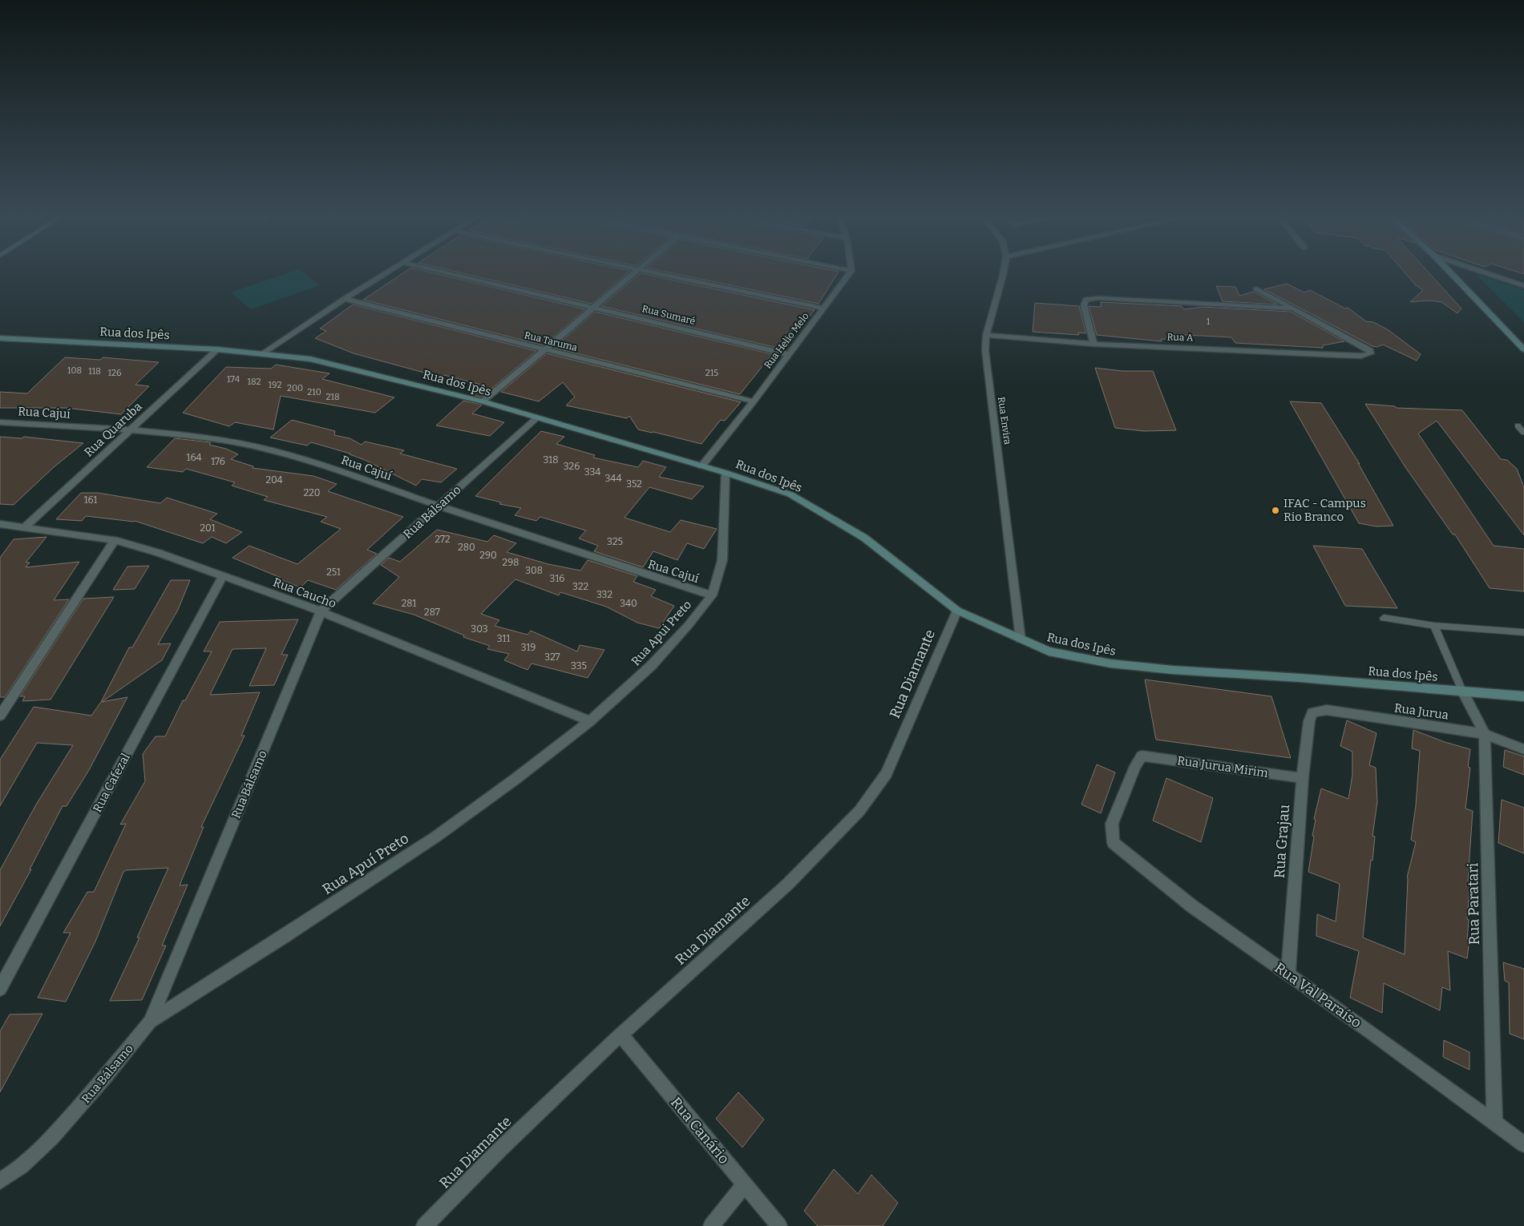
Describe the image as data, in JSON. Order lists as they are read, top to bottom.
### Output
{
  "streets": {
    "street": [
      "Rua Sumaré",
      "Rua dos Ipês",
      "Rua A",
      "Rua Helio Melo",
      "Rua Taruma",
      "Rua Cajuí",
      "Rua Envira",
      "Rua Quaruba",
      "Rua Bálsamo",
      "Rua Caucho",
      "Rua Apui Preto",
      "Rua Diamante",
      "Rua Jurua",
      "Rua Jurua Mirim",
      "Rua Cafezal",
      "Rua Grajau",
      "Rua Apuí Preto",
      "Rua Paratari",
      "Rua Val Paraíso",
      "Rua Canário"
    ]
  },
  "crossings": [
    ["Rua Sumaré", "Rua Helio Melo"],
    ["Rua dos Ipês", "Rua Helio Melo"],
    ["Rua dos Ipês", "Rua Envira"],
    ["Rua dos Ipês", "Rua Quaruba"],
    ["Rua dos Ipês", "Rua Bálsamo"],
    ["Rua dos Ipês", "Rua Apui Preto"],
    ["Rua dos Ipês", "Rua Diamante"],
    ["Rua dos Ipês", "Rua Paratari"],
    ["Rua A", "Rua Envira"],
    ["Rua Helio Melo", "Rua Taruma"],
    ["Rua Cajuí", "Rua Quaruba"],
    ["Rua Cajuí", "Rua Bálsamo"],
    ["Rua Cajuí", "Rua Apui Preto"],
    ["Rua Quaruba", "Rua Caucho"],
    ["Rua Bálsamo", "Rua Caucho"],
    ["Rua Bálsamo", "Rua Apuí Preto"],
    ["Rua Caucho", "Rua Apui Preto"],
    ["Rua Caucho", "Rua Cafezal"],
    ["Rua Caucho", "Rua Apuí Preto"],
    ["Rua Apui Preto", "Rua Apuí Preto"],
    ["Rua Diamante", "Rua Canário"],
    ["Rua Jurua", "Rua Grajau"],
    ["Rua Jurua", "Rua Paratari"],
    ["Rua Jurua Mirim", "Rua Grajau"],
    ["Rua Jurua Mirim", "Rua Val Paraíso"],
    ["Rua Grajau", "Rua Val Paraíso"],
    ["Rua Paratari", "Rua Val Paraíso"]
  ],
  "places": ["IFAC - Campus Rio Branco"],
  "house_numbers": [
    "1",
    "108",
    "118",
    "126",
    "215",
    "174",
    "182",
    "192",
    "200",
    "210",
    "218",
    "164",
    "318",
    "176",
    "326",
    "334",
    "344",
    "204",
    "352",
    "220",
    "161",
    "201",
    "272",
    "325",
    "280",
    "290",
    "298",
    "308",
    "251",
    "316",
    "322",
    "332",
    "281",
    "340",
    "287",
    "303",
    "311",
    "319",
    "327",
    "335"
  ]
}
